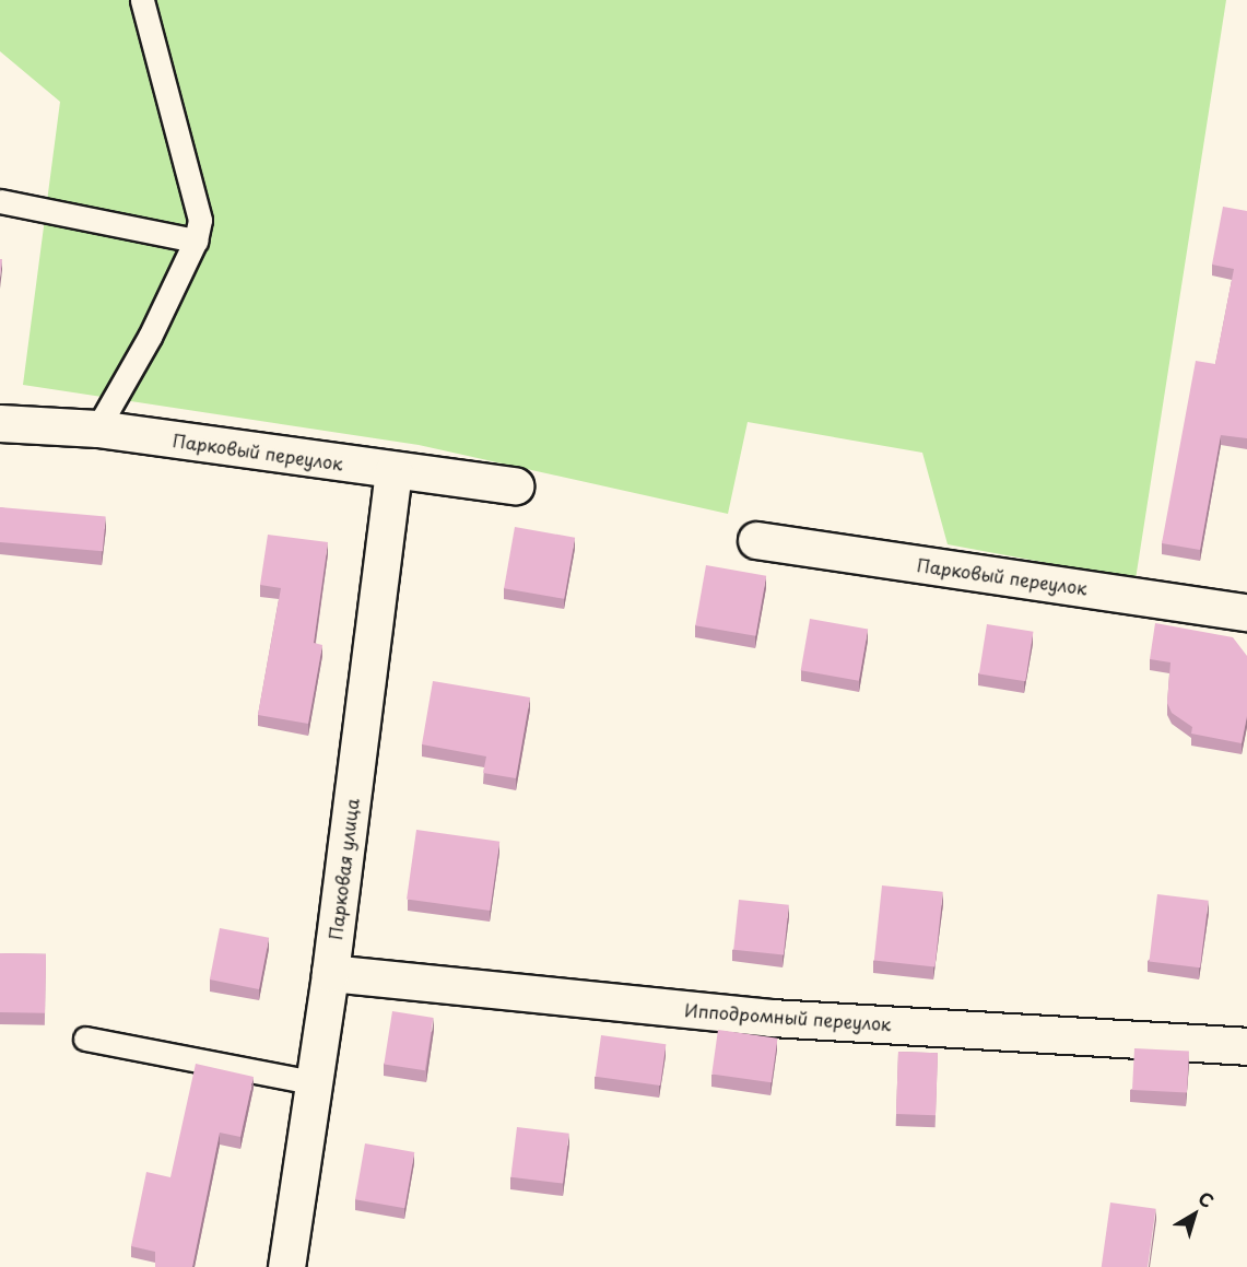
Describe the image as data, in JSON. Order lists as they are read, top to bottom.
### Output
{
  "streets": {
    "street": ["Парковый переулок", "Парковая улица", "Ипподромный переулок"]
  },
  "crossings": [
    ["Парковый переулок", "Парковая улица"],
    ["Парковая улица", "Ипподромный переулок"]
  ],
  "north": "top right"
}
